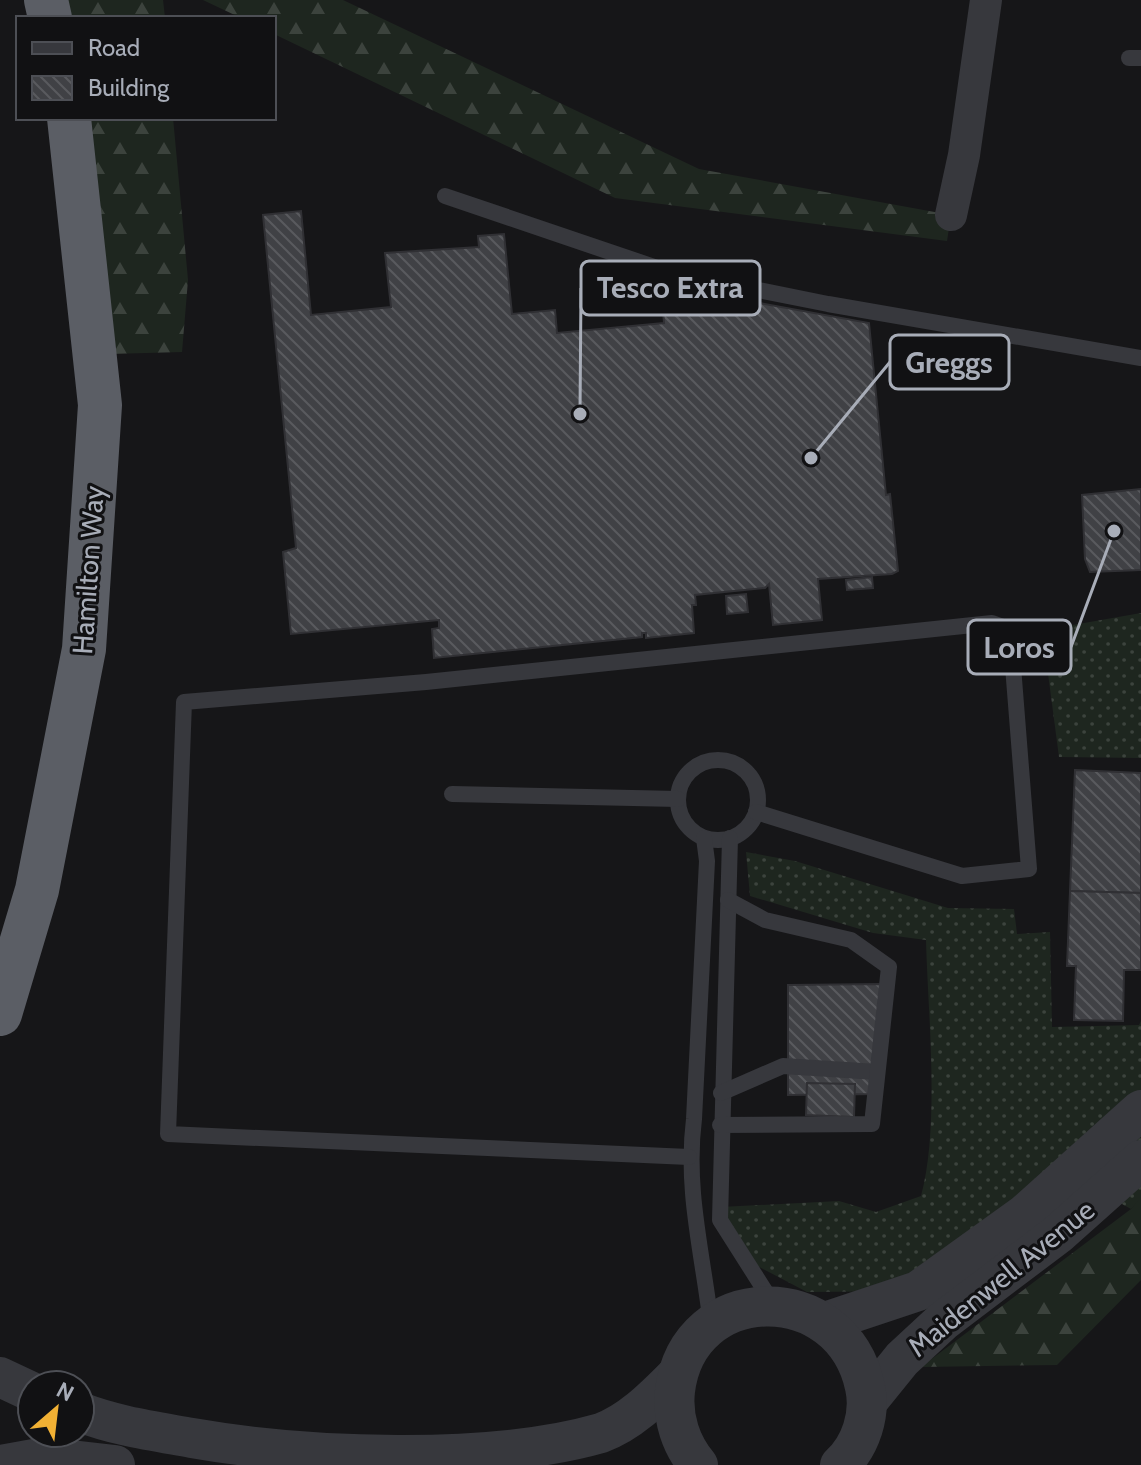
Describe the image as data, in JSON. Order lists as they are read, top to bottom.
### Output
{
  "streets": {
    "highway": ["Hamilton Way"],
    "street": ["Maidenwell Avenue"]
  },
  "places": ["Tesco Extra", "Greggs", "Loros"],
  "legend": ["Road", "Building"],
  "north": "top right"
}
